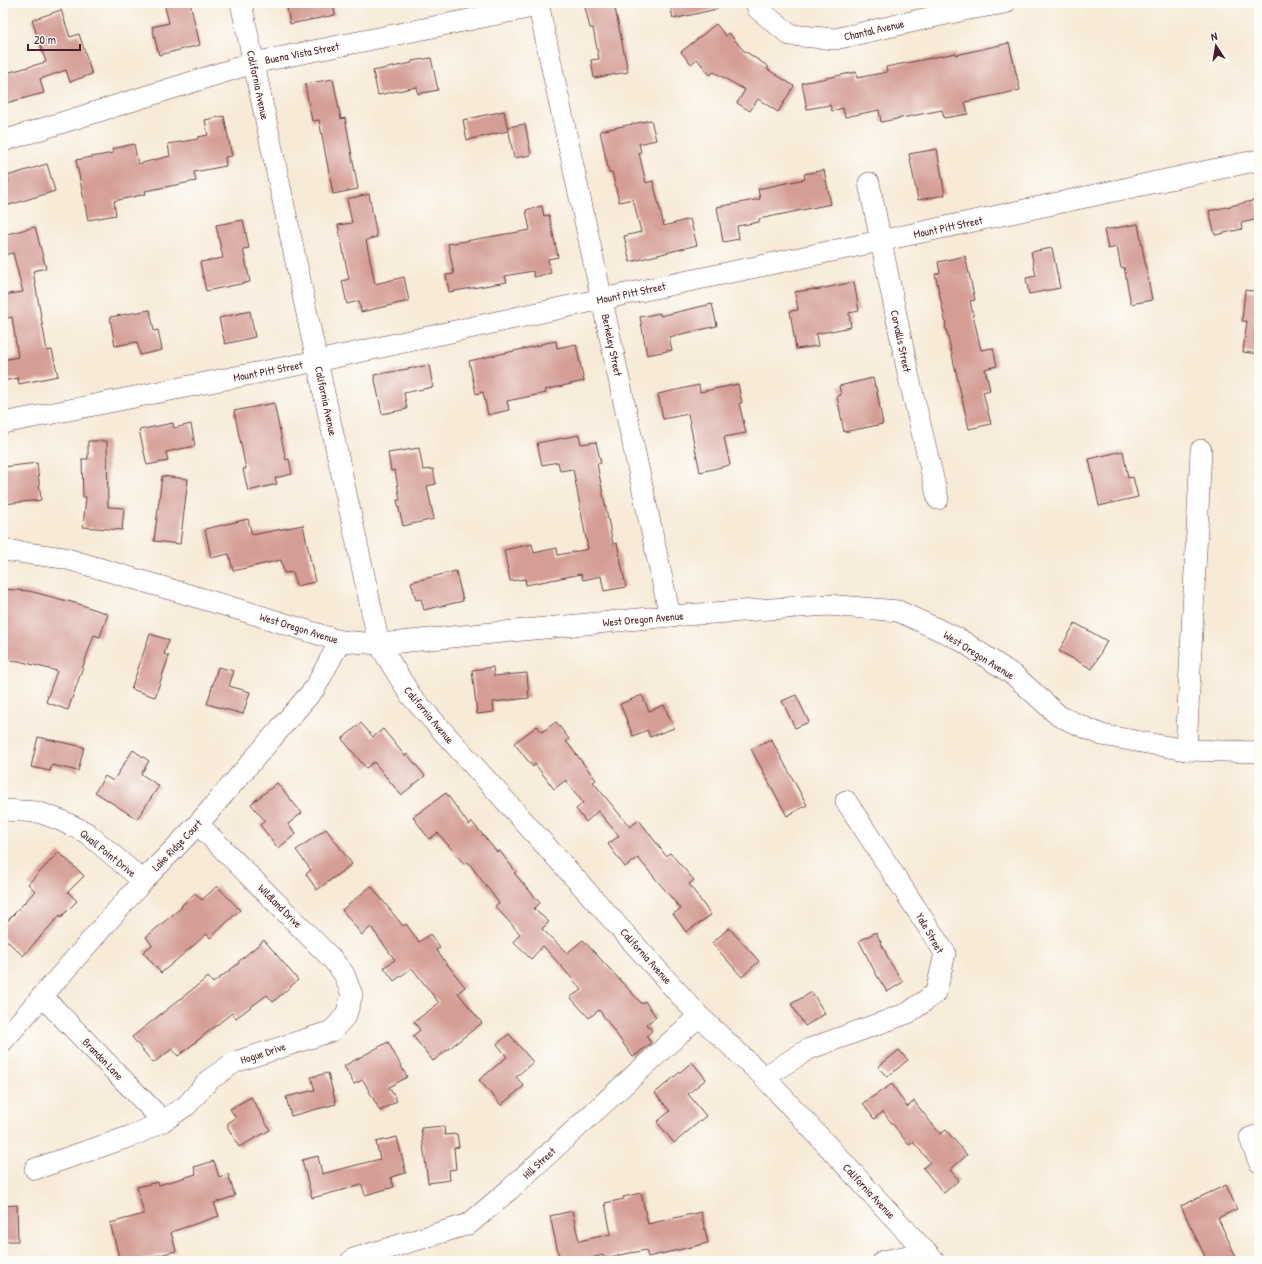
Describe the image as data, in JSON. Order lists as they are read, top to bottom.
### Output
{
  "streets": {
    "street": [
      "Chantal Avenue",
      "Buena Vista Street",
      "California Avenue",
      "Mount Pitt Street",
      "Corvallis Street",
      "Berkeley Street",
      "West Oregon Avenue",
      "Lake Ridge Court",
      "Quail Point Drive",
      "Wildland Drive",
      "Yale Street",
      "Hogue Drive",
      "Brandon Lane",
      "Hill Street"
    ]
  },
  "crossings": [
    ["Buena Vista Street", "California Avenue"],
    ["Buena Vista Street", "Berkeley Street"],
    ["California Avenue", "Mount Pitt Street"],
    ["California Avenue", "West Oregon Avenue"],
    ["California Avenue", "Yale Street"],
    ["California Avenue", "Hill Street"],
    ["Mount Pitt Street", "Corvallis Street"],
    ["Mount Pitt Street", "Berkeley Street"],
    ["Berkeley Street", "West Oregon Avenue"],
    ["West Oregon Avenue", "Lake Ridge Court"],
    ["Lake Ridge Court", "Quail Point Drive"],
    ["Lake Ridge Court", "Wildland Drive"],
    ["Lake Ridge Court", "Brandon Lane"],
    ["Wildland Drive", "Hogue Drive"],
    ["Hogue Drive", "Brandon Lane"]
  ],
  "scale_bar": "20 m",
  "north": "top"
}
